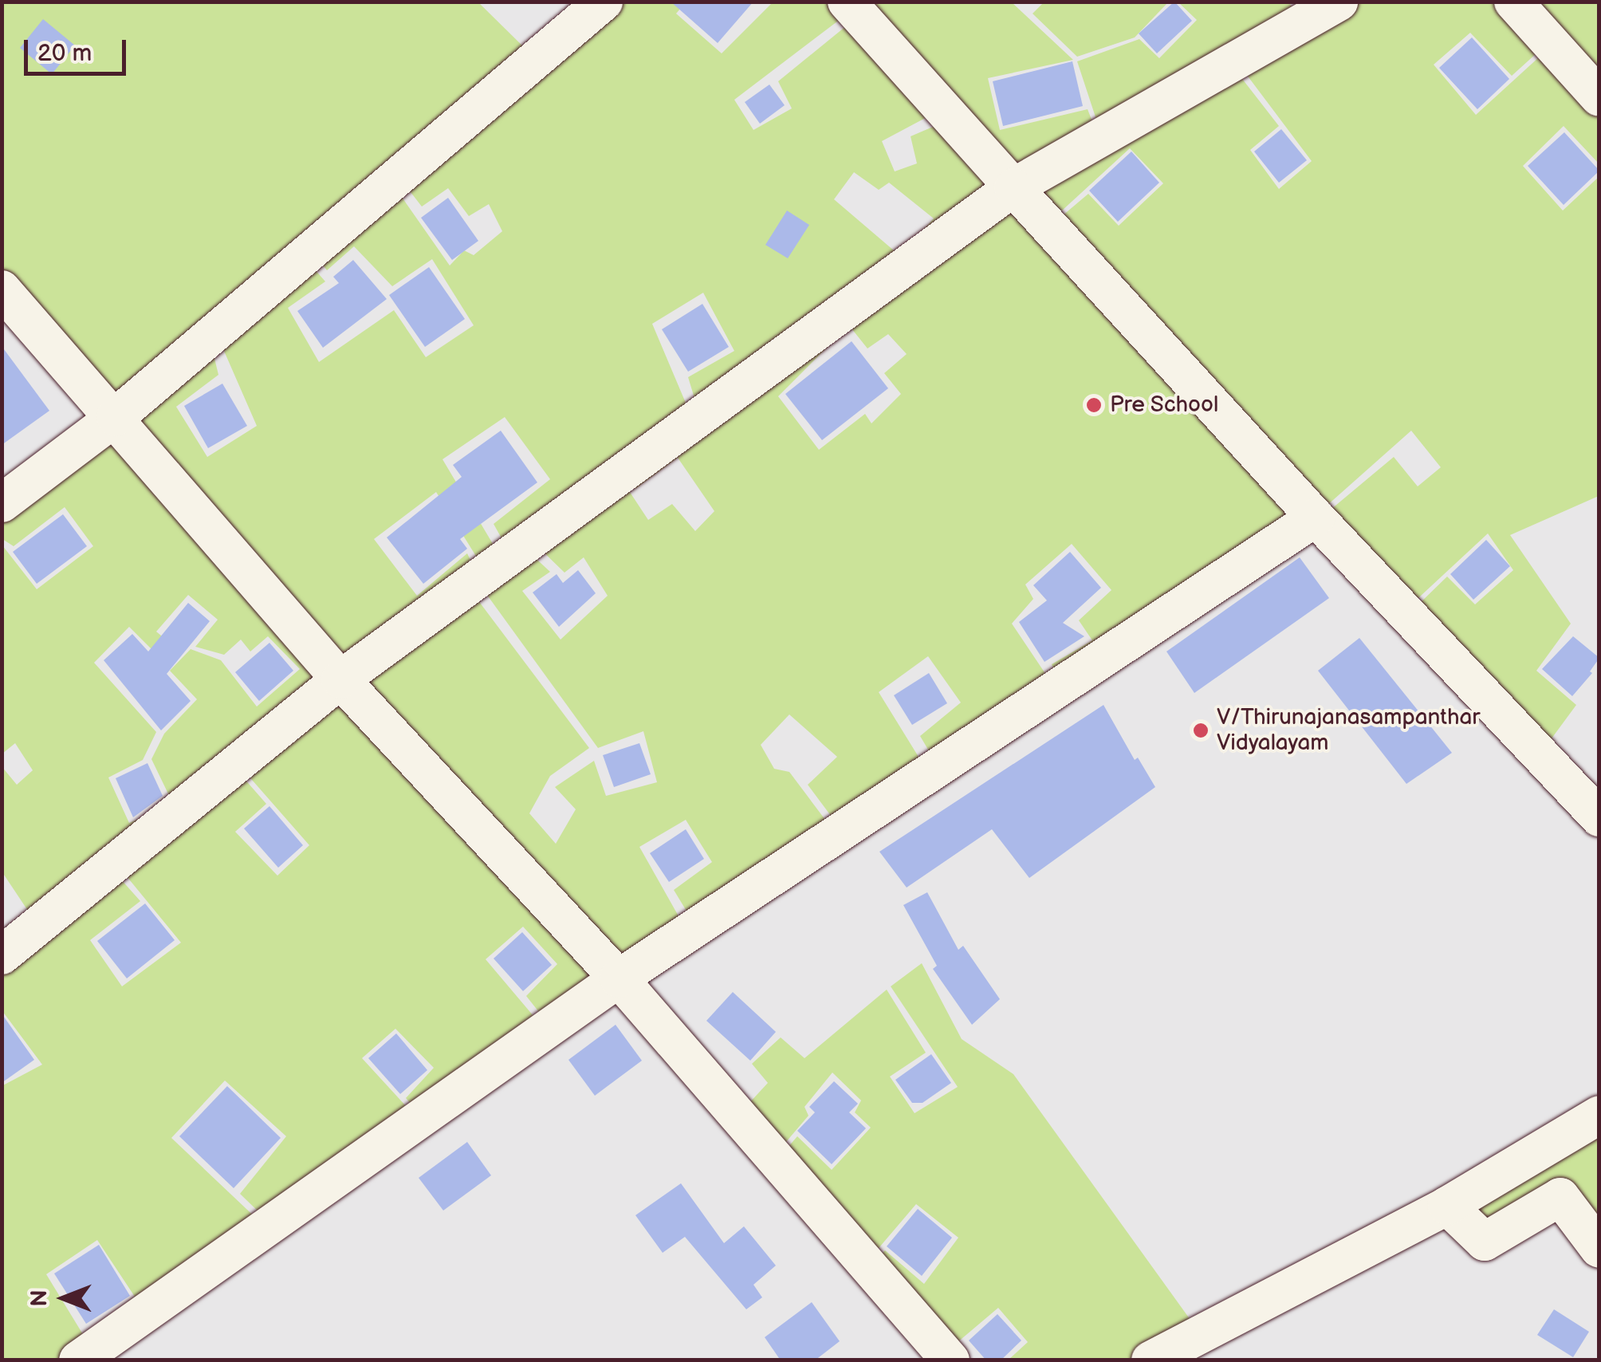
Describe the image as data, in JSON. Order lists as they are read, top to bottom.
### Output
{
  "places": ["Pre School", "V/Thirunajanasampanthar Vidyalayam"],
  "scale_bar": "20 m",
  "north": "left"
}
